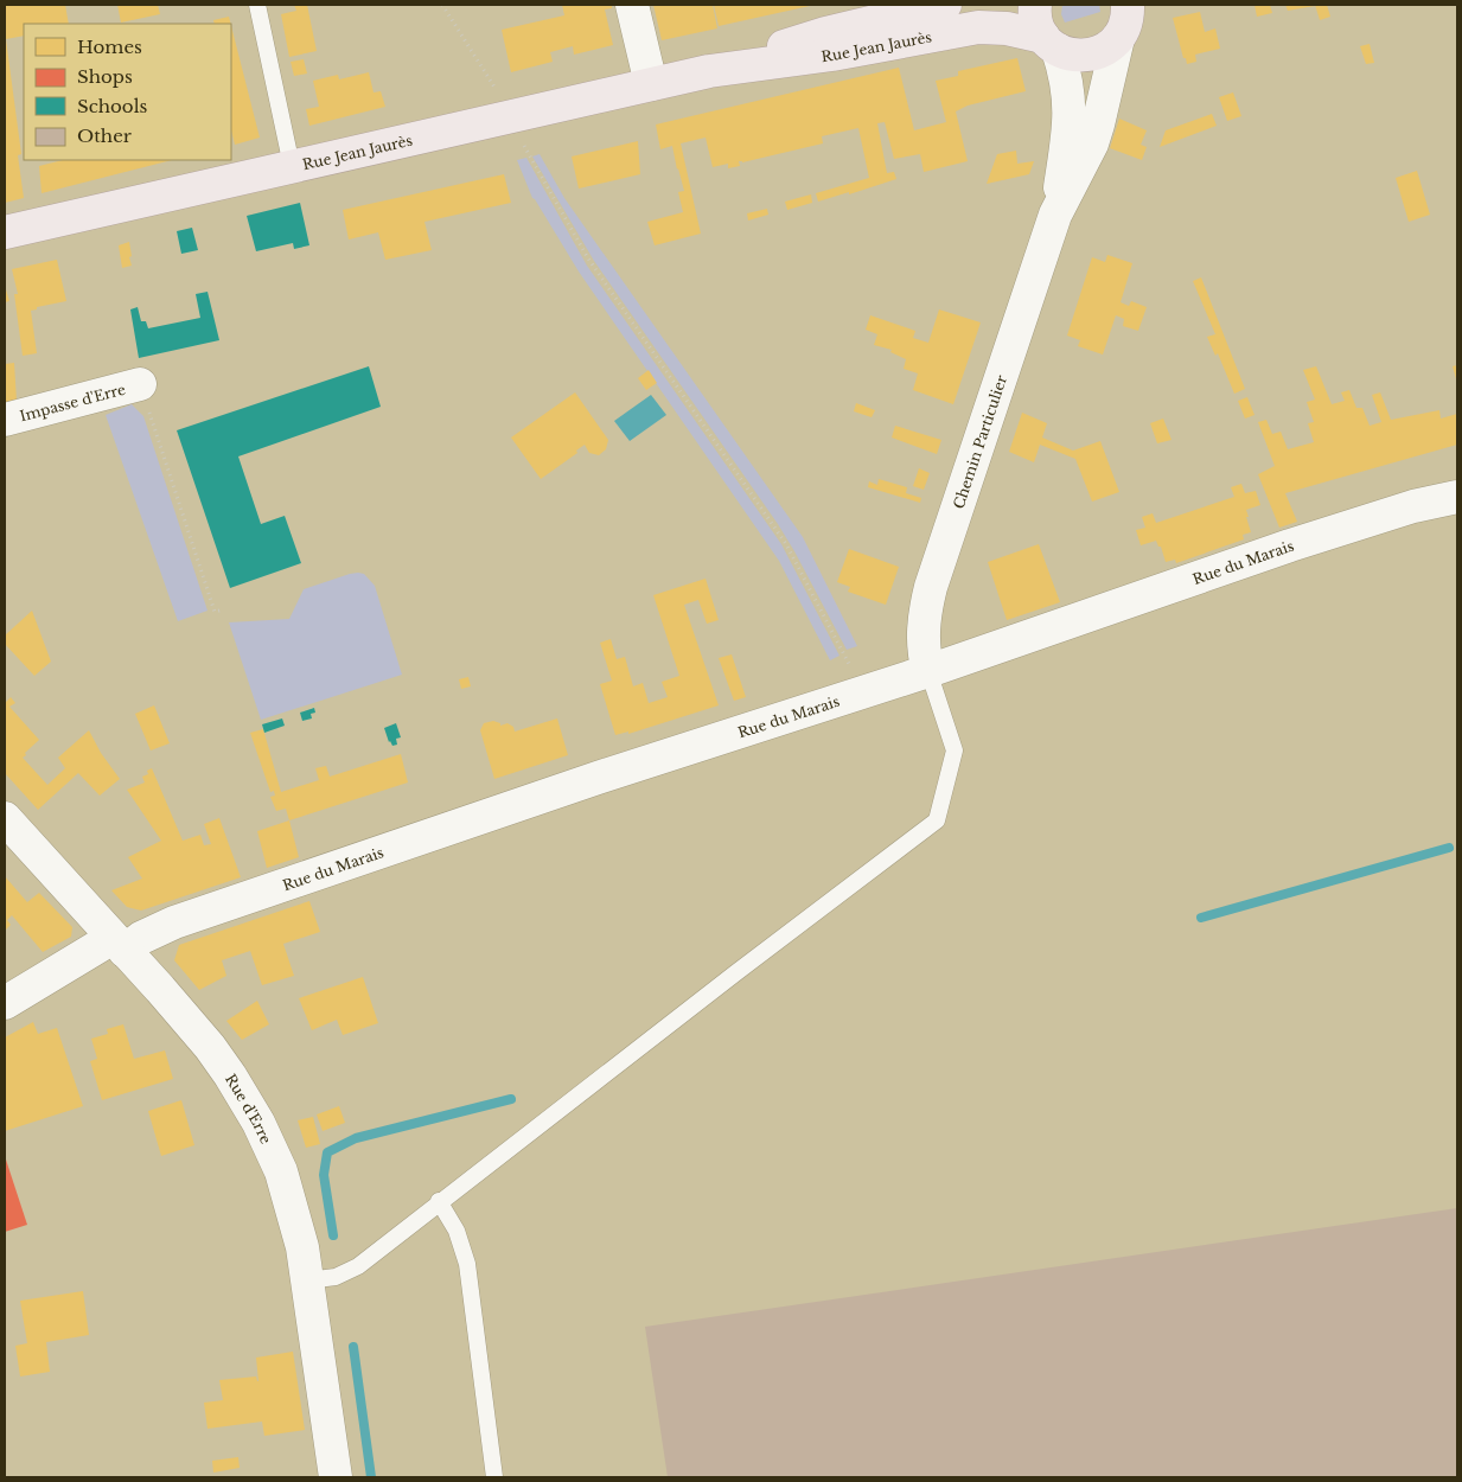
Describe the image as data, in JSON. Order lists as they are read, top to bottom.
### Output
{
  "streets": {
    "main road": ["Rue Jean Jaurès"],
    "street": [
      "Impasse d'Erre",
      "Chemin Particulier",
      "Rue du Marais",
      "Rue d'Erre"
    ]
  },
  "crossings": [
    ["Rue Jean Jaurès", "Chemin Particulier"],
    ["Chemin Particulier", "Rue du Marais"],
    ["Rue du Marais", "Rue d'Erre"]
  ],
  "legend": [
    "Homes",
    "Shops",
    "Schools",
    "Other"
  ]
}
